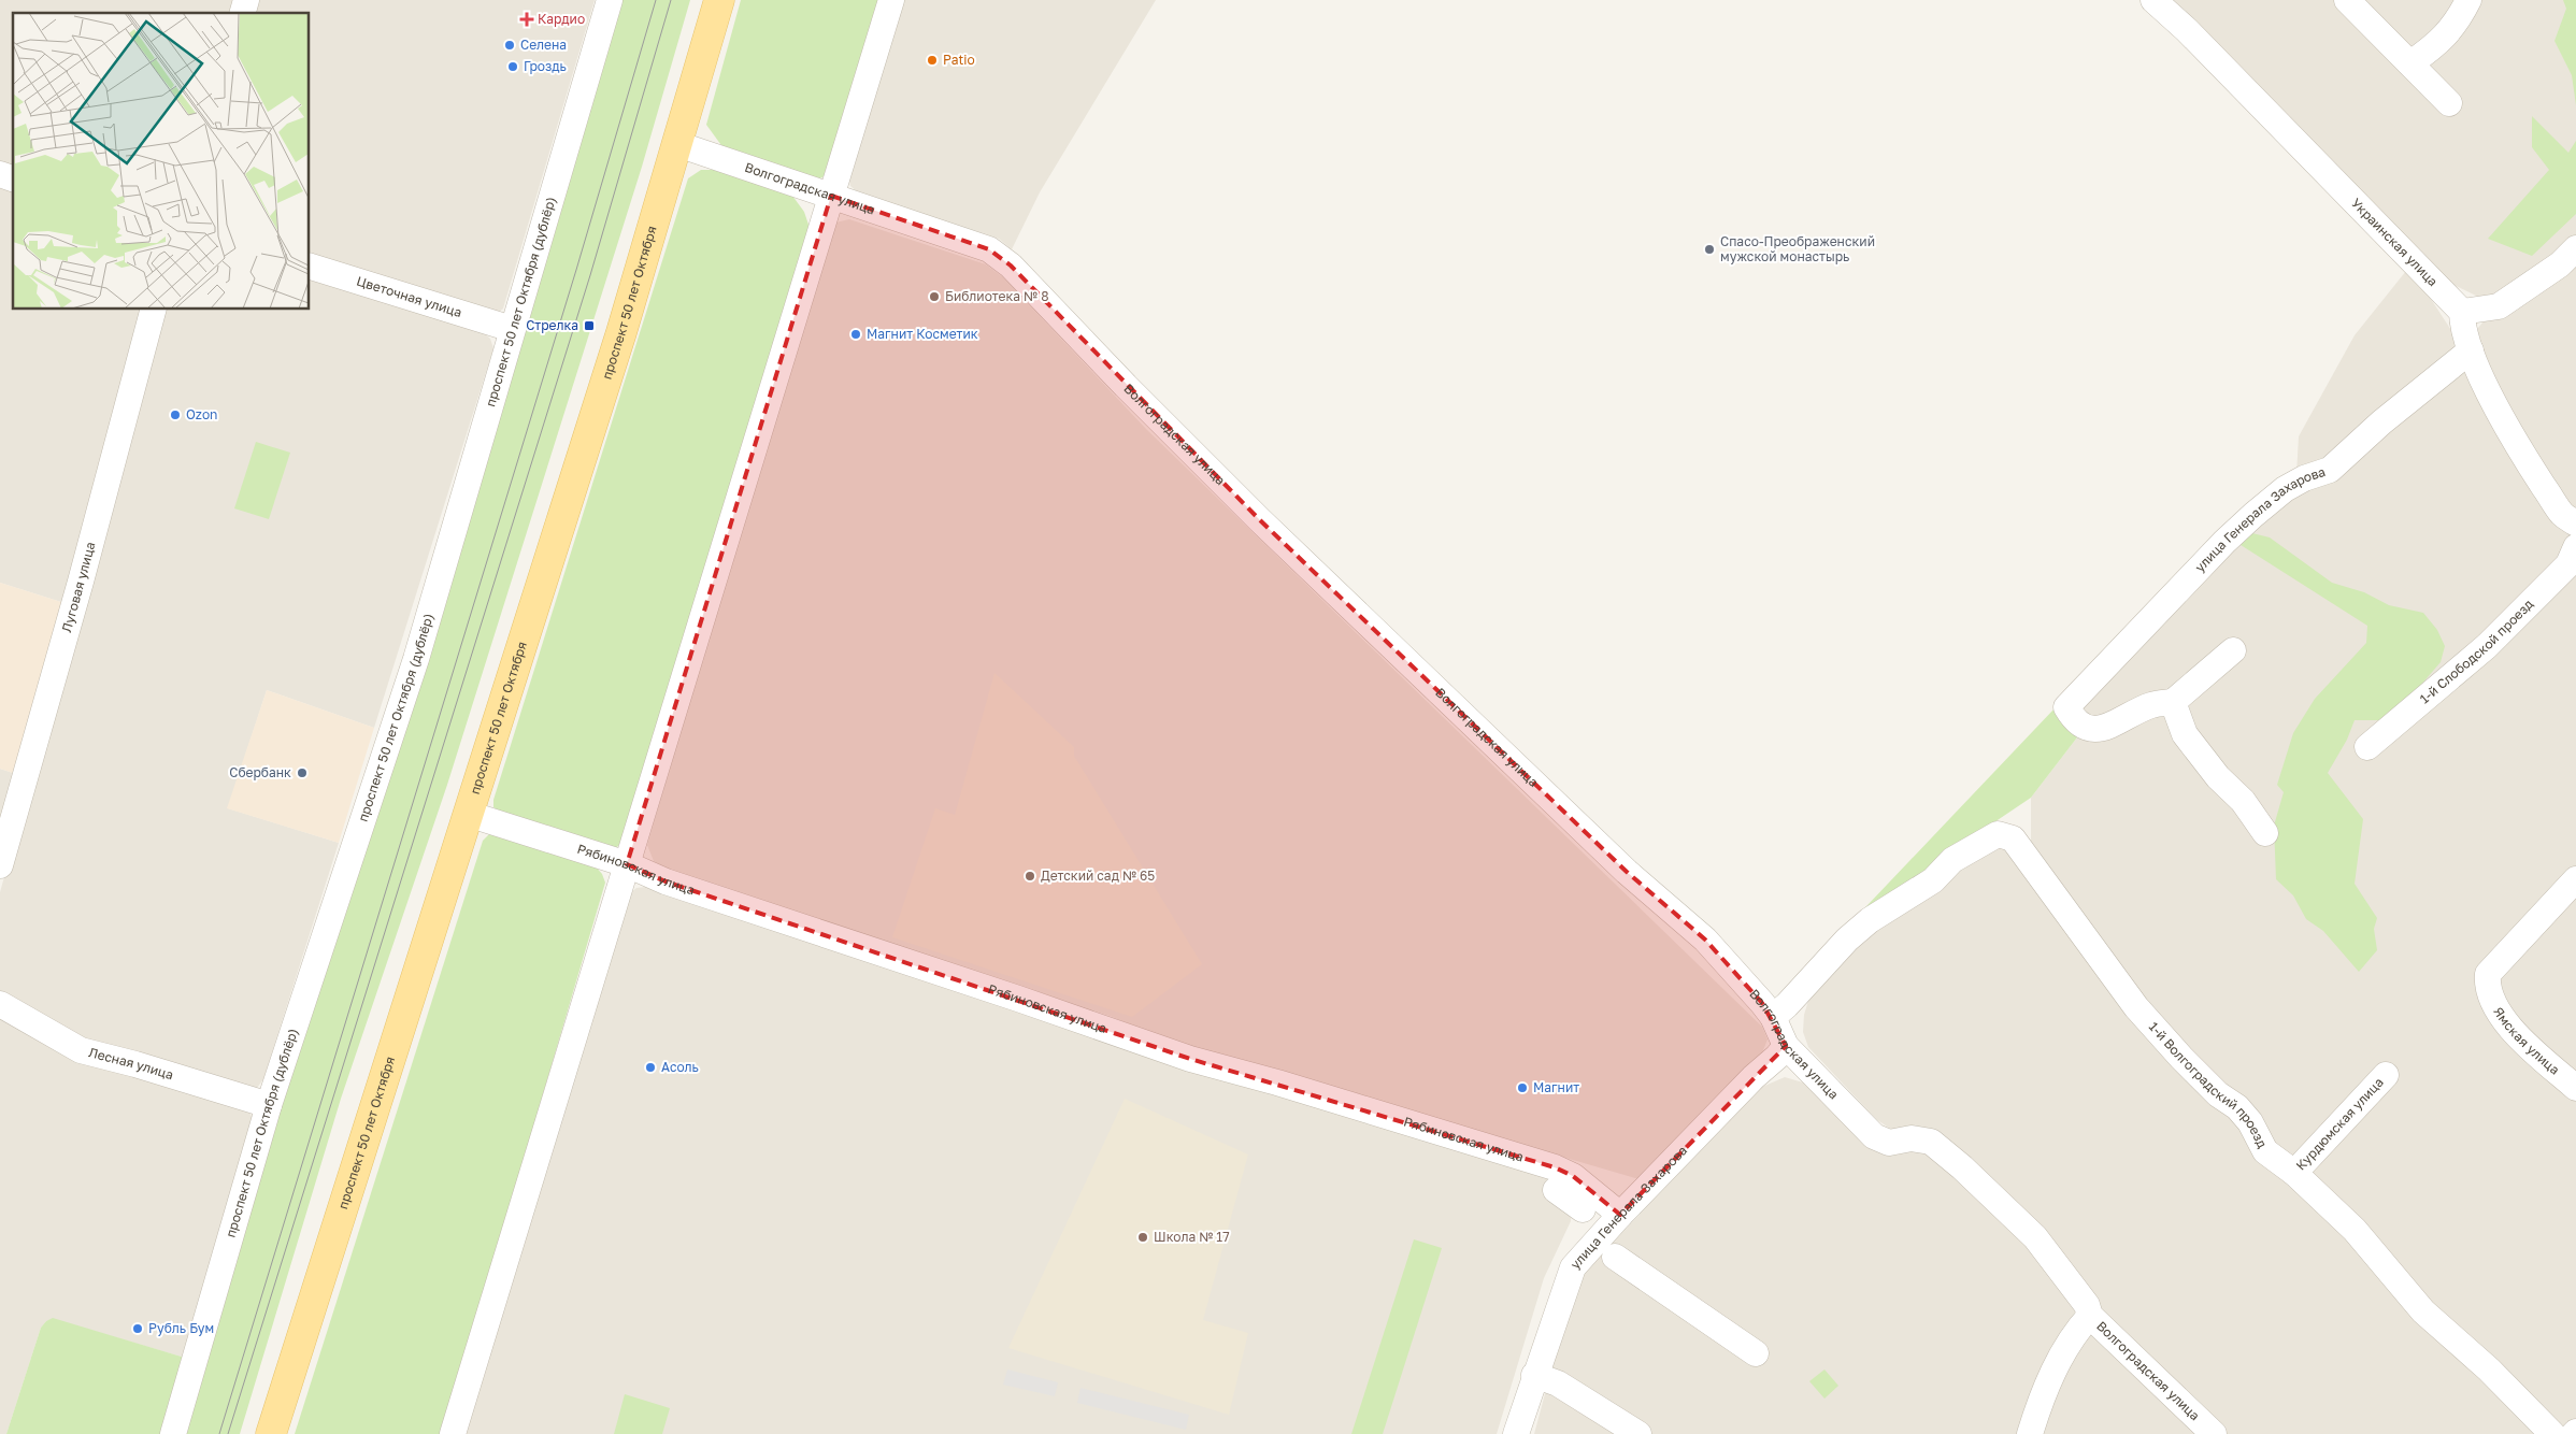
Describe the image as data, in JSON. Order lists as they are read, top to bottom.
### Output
{
  "streets": {
    "main road": ["проспект 50 лет Октября"],
    "street": [
      "Волгоградская улица",
      "Украинская улица",
      "Цветочная улица",
      "проспект 50 лет Октября (дублёр)",
      "улица Генерала Захарова",
      "Луговая улица",
      "1-й Слободской проезд",
      "Рябиновская улица",
      "Ямская улица",
      "Лесная улица",
      "1-й Волгоградский проезд",
      "Курдюмская улица"
    ]
  },
  "crossings": [
    ["Волгоградская улица", "проспект 50 лет Октября"],
    ["Волгоградская улица", "улица Генерала Захарова"],
    ["Волгоградская улица", "1-й Волгоградский проезд"],
    ["Цветочная улица", "проспект 50 лет Октября (дублёр)"],
    ["проспект 50 лет Октября (дублёр)", "Лесная улица"],
    ["проспект 50 лет Октября", "Рябиновская улица"],
    ["улица Генерала Захарова", "Рябиновская улица"],
    ["1-й Волгоградский проезд", "Курдюмская улица"]
  ],
  "places": {
    "health": ["Кардио"],
    "other": [
      "Селена",
      "Patio",
      "Гроздь",
      "Спасо-Преображенский мужской монастырь",
      "Библиотека № 8",
      "Магнит Косметик",
      "Ozon",
      "Сбербанк",
      "Детский сад № 65",
      "Асоль",
      "Магнит",
      "Школа № 17",
      "Рубль Бум"
    ],
    "transit": ["Стрелка"]
  }
}
